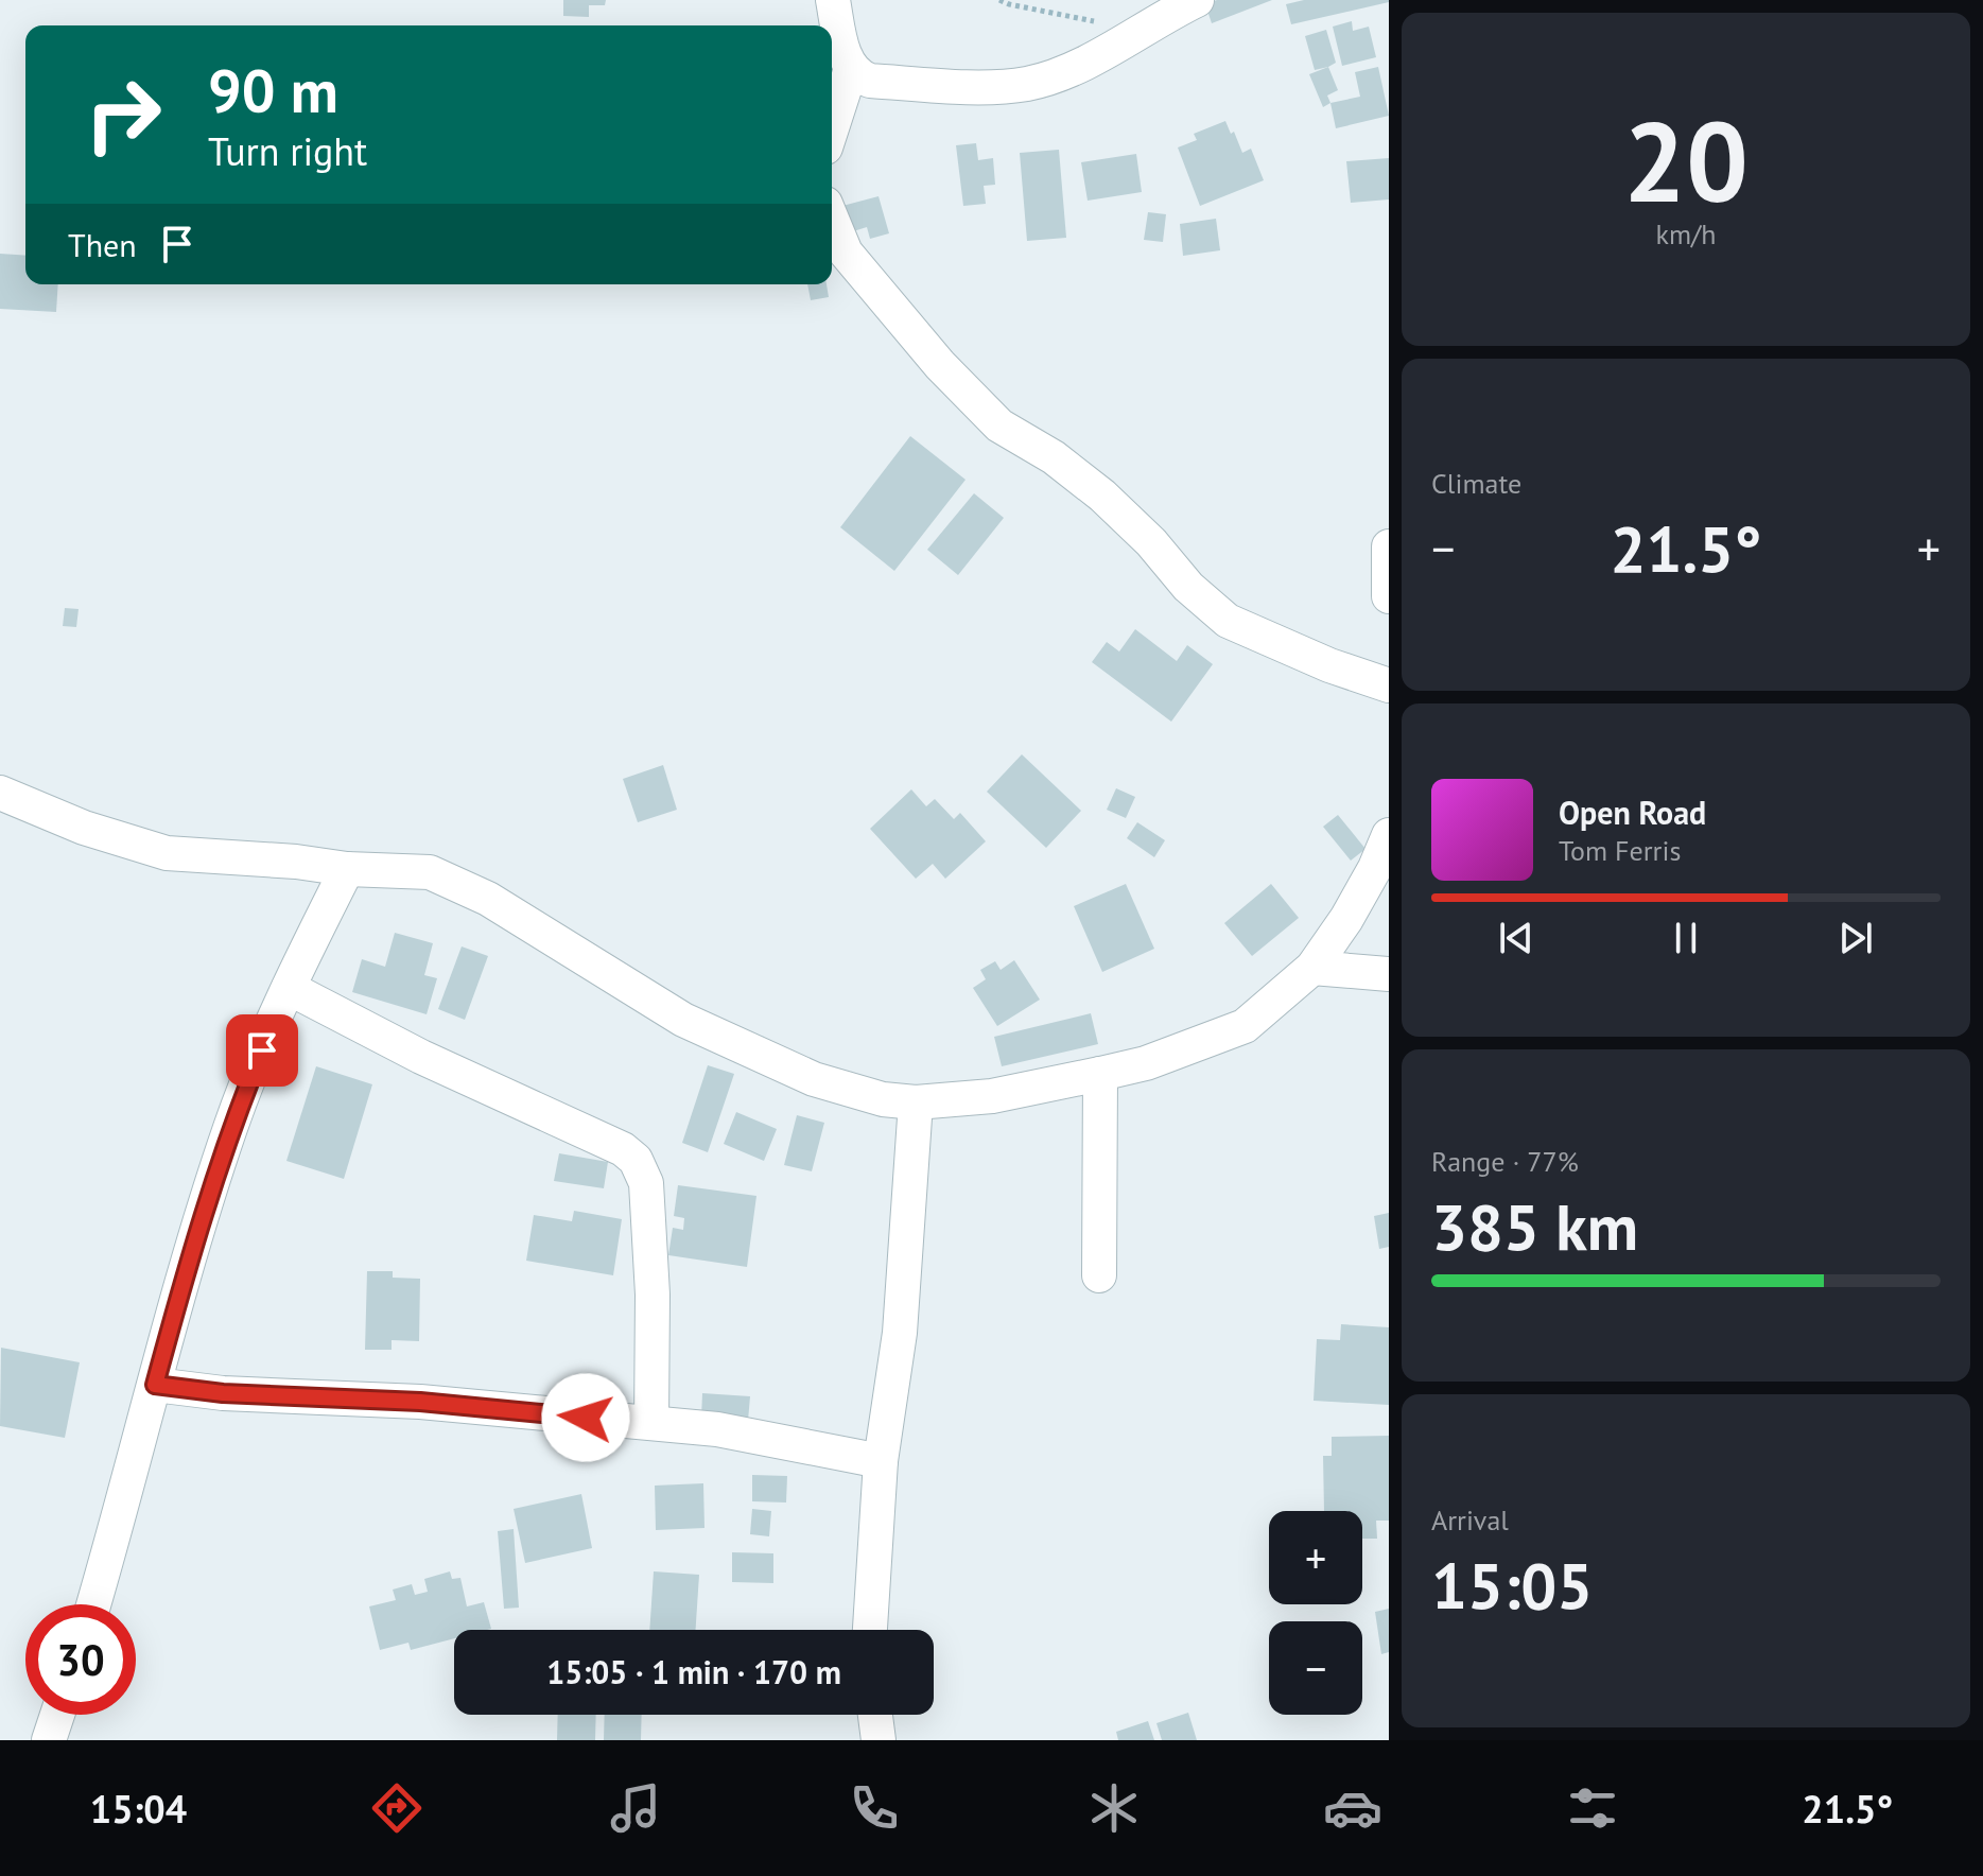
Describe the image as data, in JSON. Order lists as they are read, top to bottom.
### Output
{
  "page": {
    "tile": [
      ["20", "km/h"],
      "Climate",
      ["Range · 77%", "385 km"],
      ["Arrival", "15:05"]
    ],
    "turn": ["90 m", "Turn right"],
    "then": "Then",
    "heat": ["−", "21.5°", "+"],
    "song": ["Open Road", "Tom Ferris"],
    "map_buttons": ["+", "−"],
    "limit": "30",
    "trip": "15:05 · 1 min · 170 m",
    "tabs": ["15:04", "21.5°"]
  }
}
